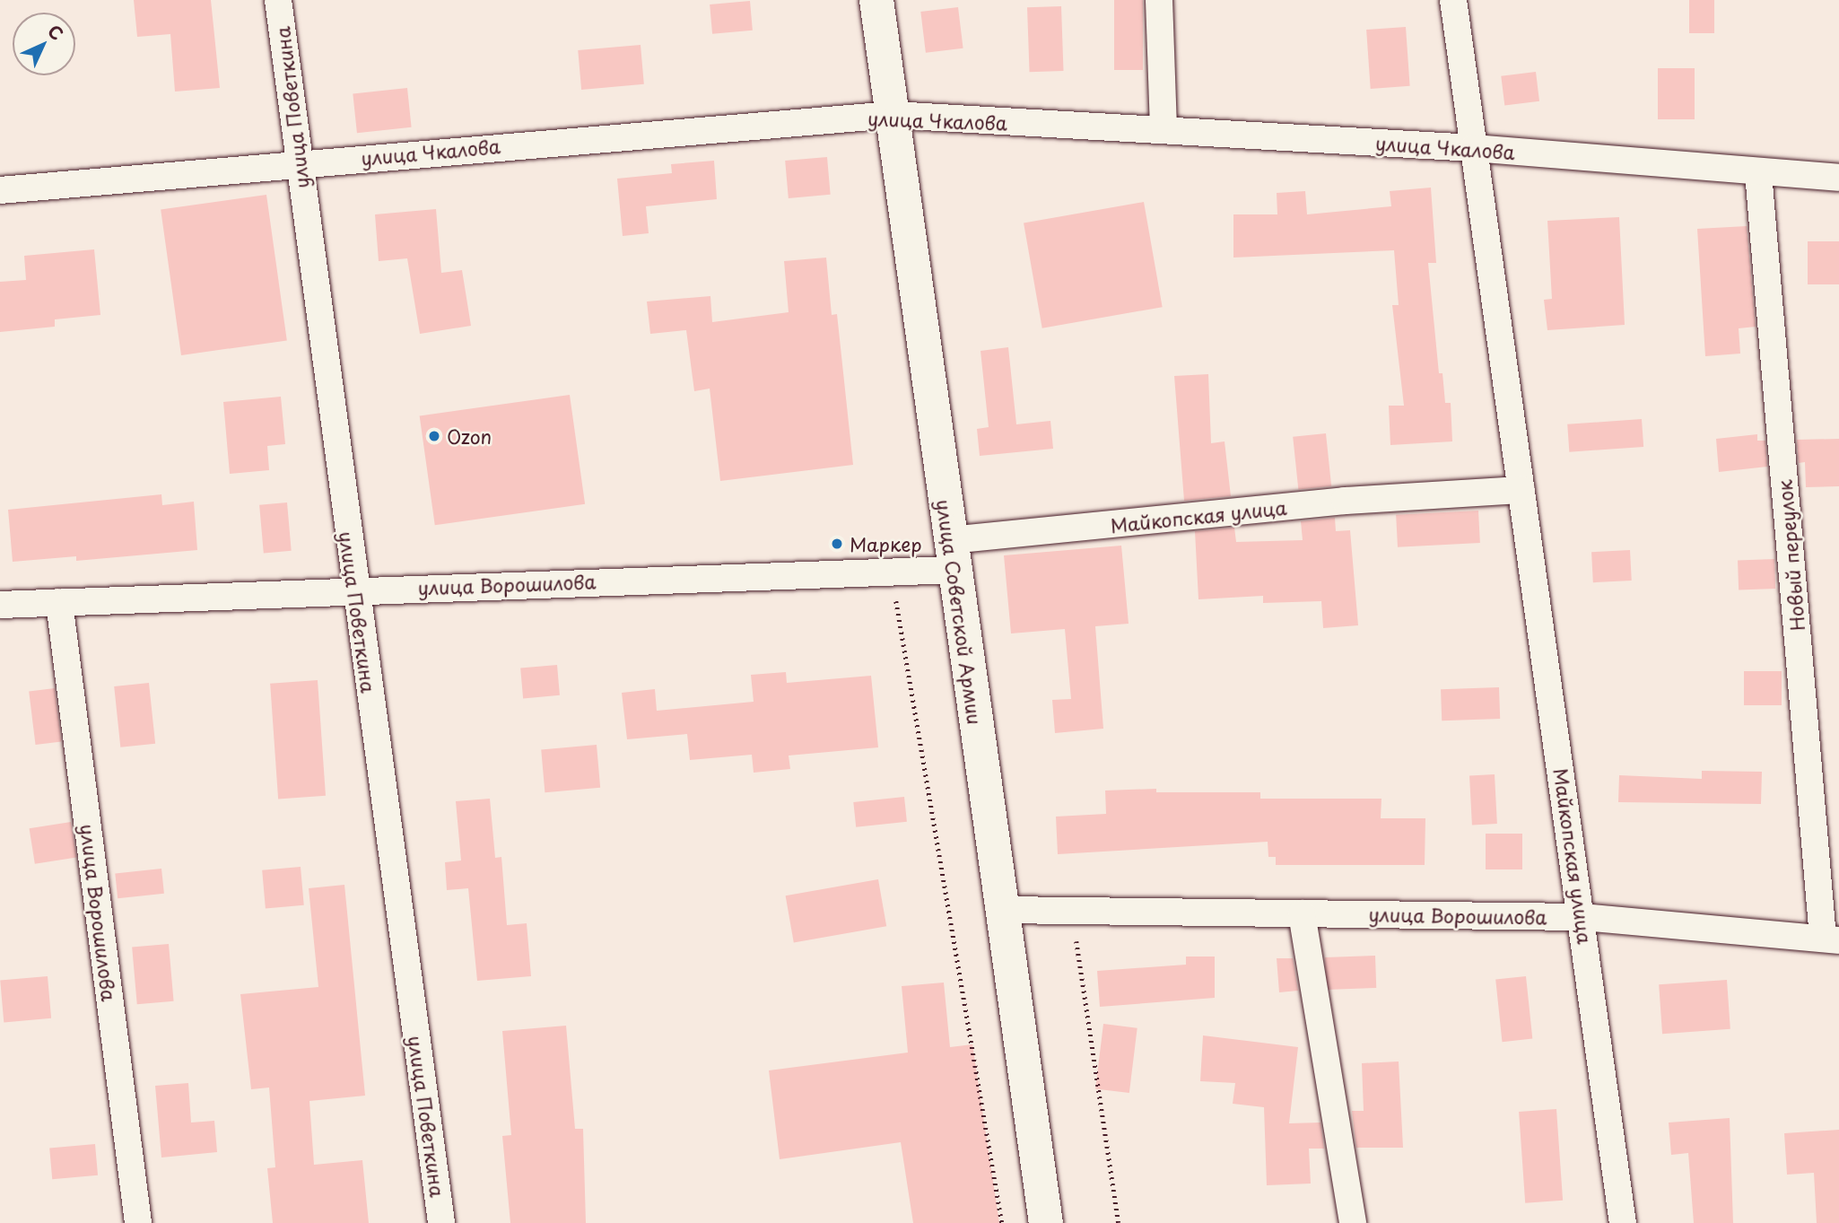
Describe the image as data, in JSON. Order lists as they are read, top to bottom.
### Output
{
  "streets": {
    "main road": ["улица Советской Армии"],
    "street": [
      "улица Поветкина",
      "улица Чкалова",
      "Майкопская улица",
      "Новый переулок",
      "улица Ворошилова"
    ]
  },
  "crossings": [
    ["улица Поветкина", "улица Чкалова"],
    ["улица Поветкина", "улица Ворошилова"],
    ["улица Чкалова", "Майкопская улица"],
    ["улица Чкалова", "Новый переулок"],
    ["улица Чкалова", "улица Советской Армии"],
    ["Майкопская улица", "улица Ворошилова"],
    ["Майкопская улица", "улица Советской Армии"],
    ["Новый переулок", "улица Ворошилова"],
    ["улица Ворошилова", "улица Советской Армии"]
  ],
  "places": ["Ozon", "Маркер"],
  "north": "top right"
}
